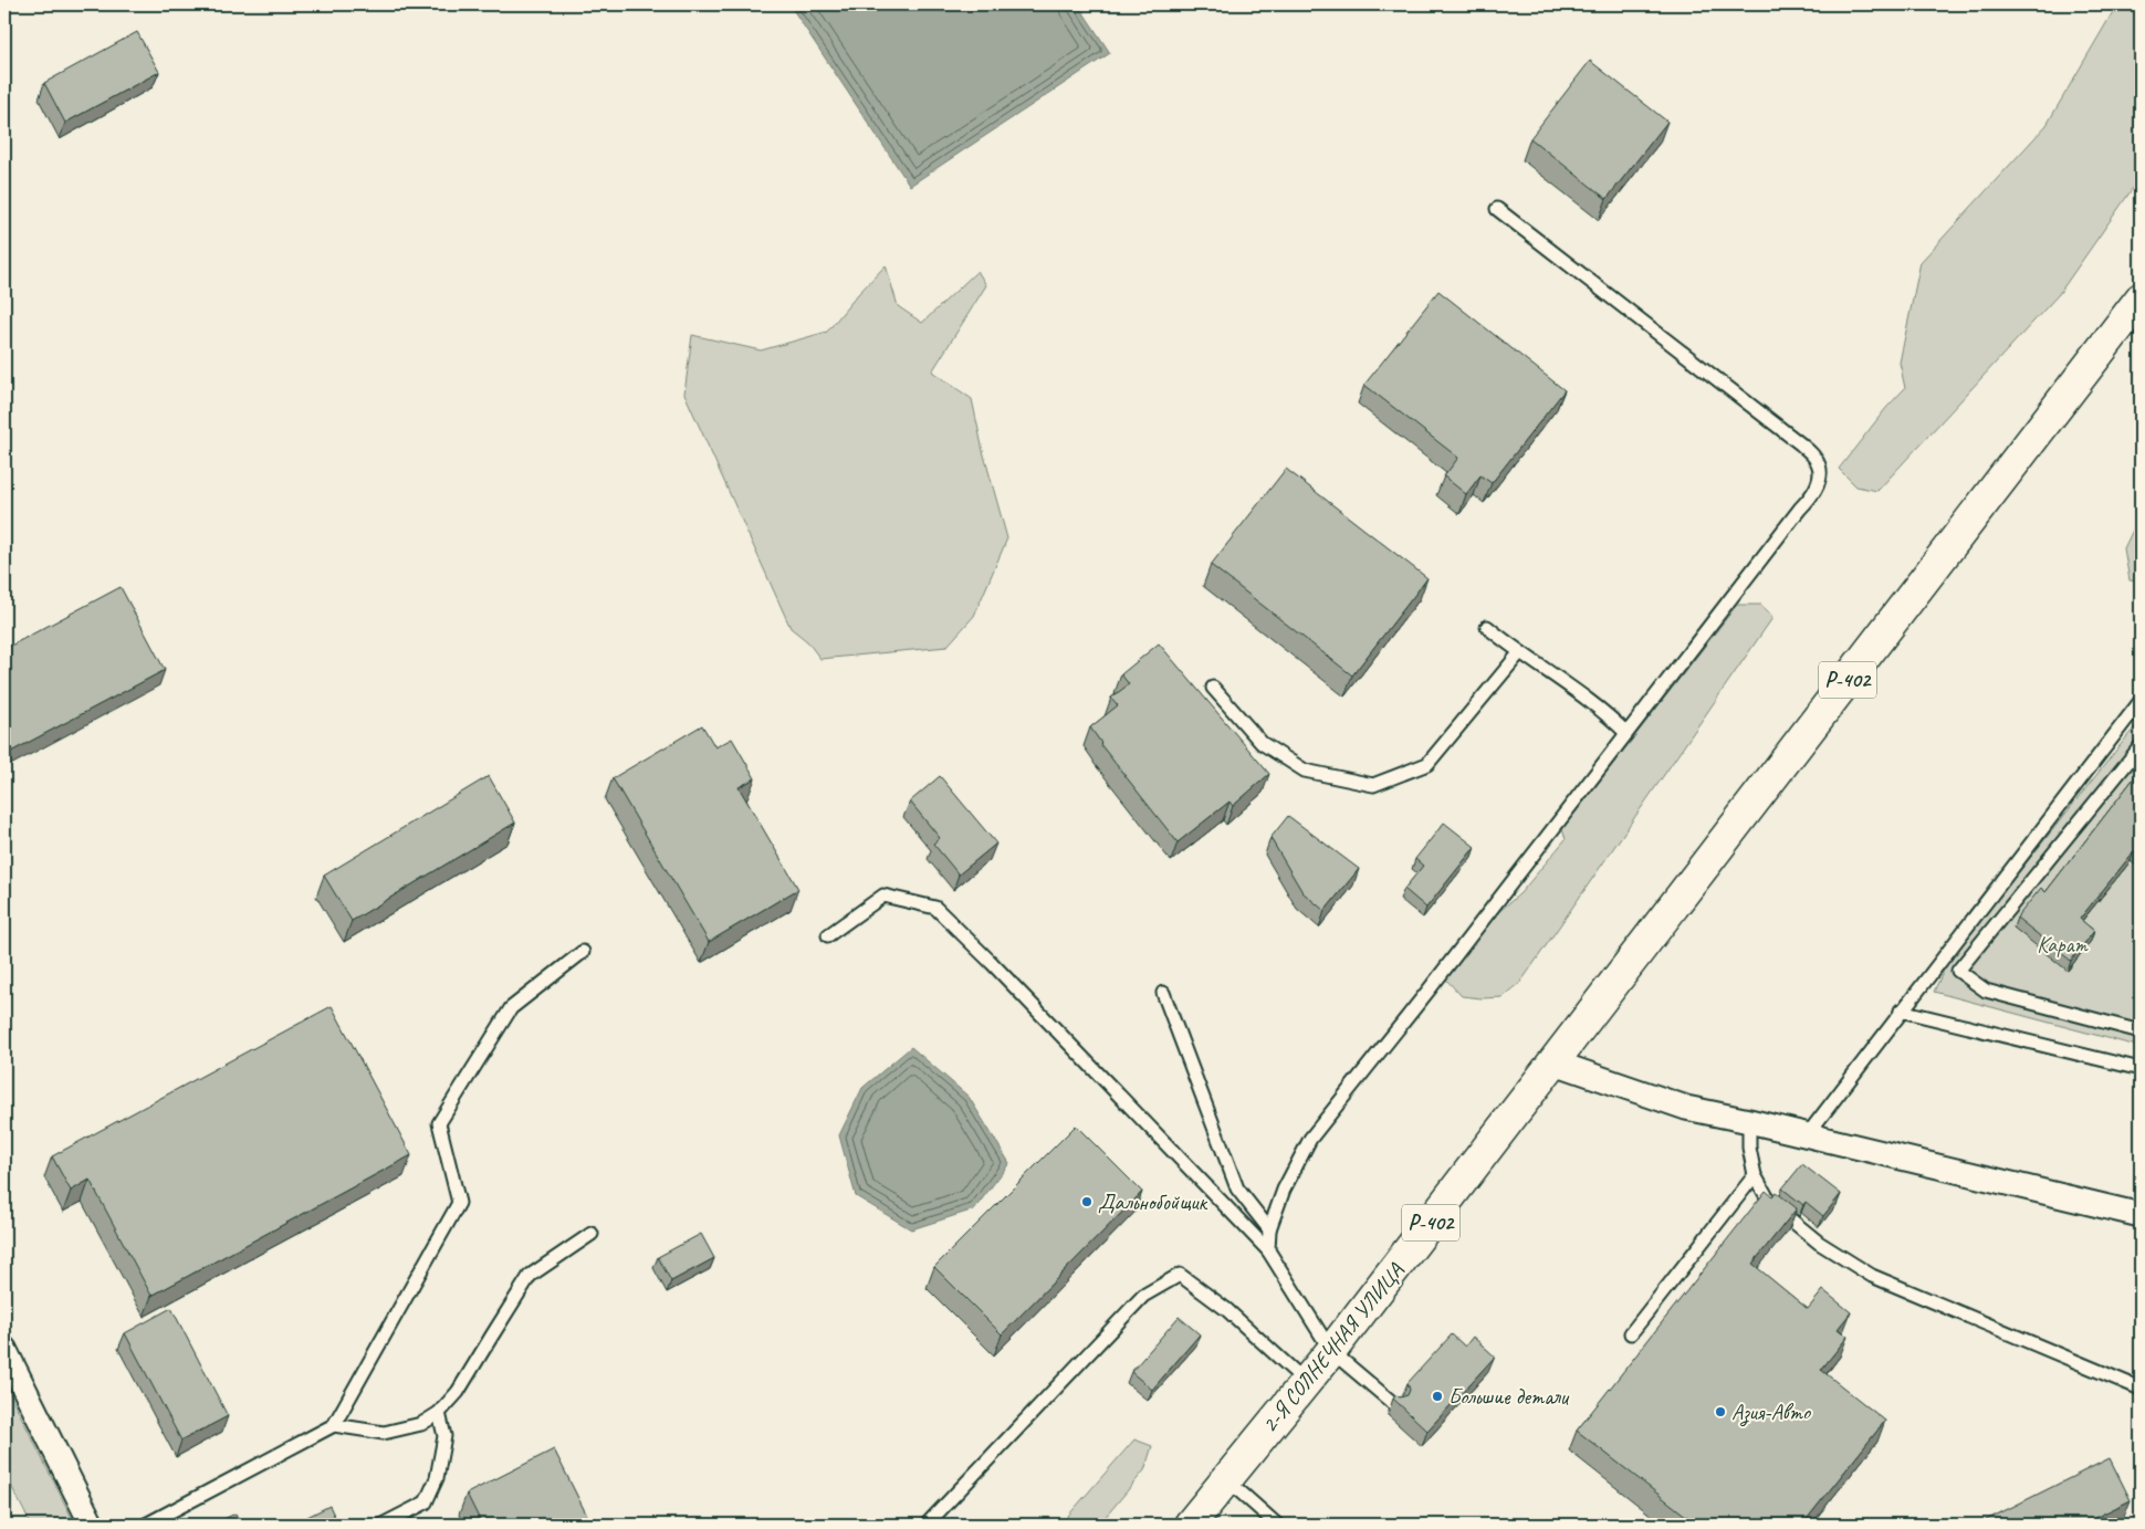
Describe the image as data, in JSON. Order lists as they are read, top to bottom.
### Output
{
  "streets": {
    "main road": ["Р-402", "2-Я СОЛНЕЧНАЯ УЛИЦА"]
  },
  "crossings": [
    ["Р-402", "2-Я СОЛНЕЧНАЯ УЛИЦА"]
  ],
  "parks": ["Карат"],
  "places": ["Дальнобойщик", "Большие детали", "Азия-Авто"]
}
